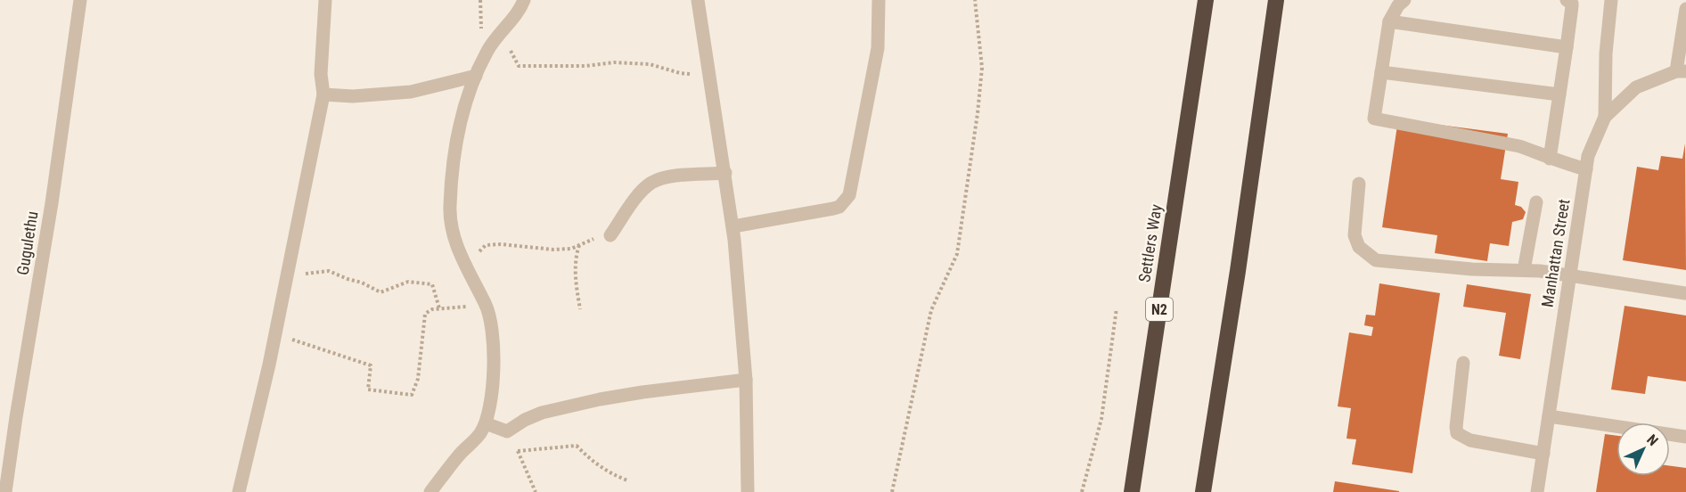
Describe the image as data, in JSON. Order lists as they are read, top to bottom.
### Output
{
  "streets": {
    "highway": ["Settlers Way", "N2"],
    "street": ["Gugulethu", "Manhattan Street"]
  },
  "north": "top right"
}
